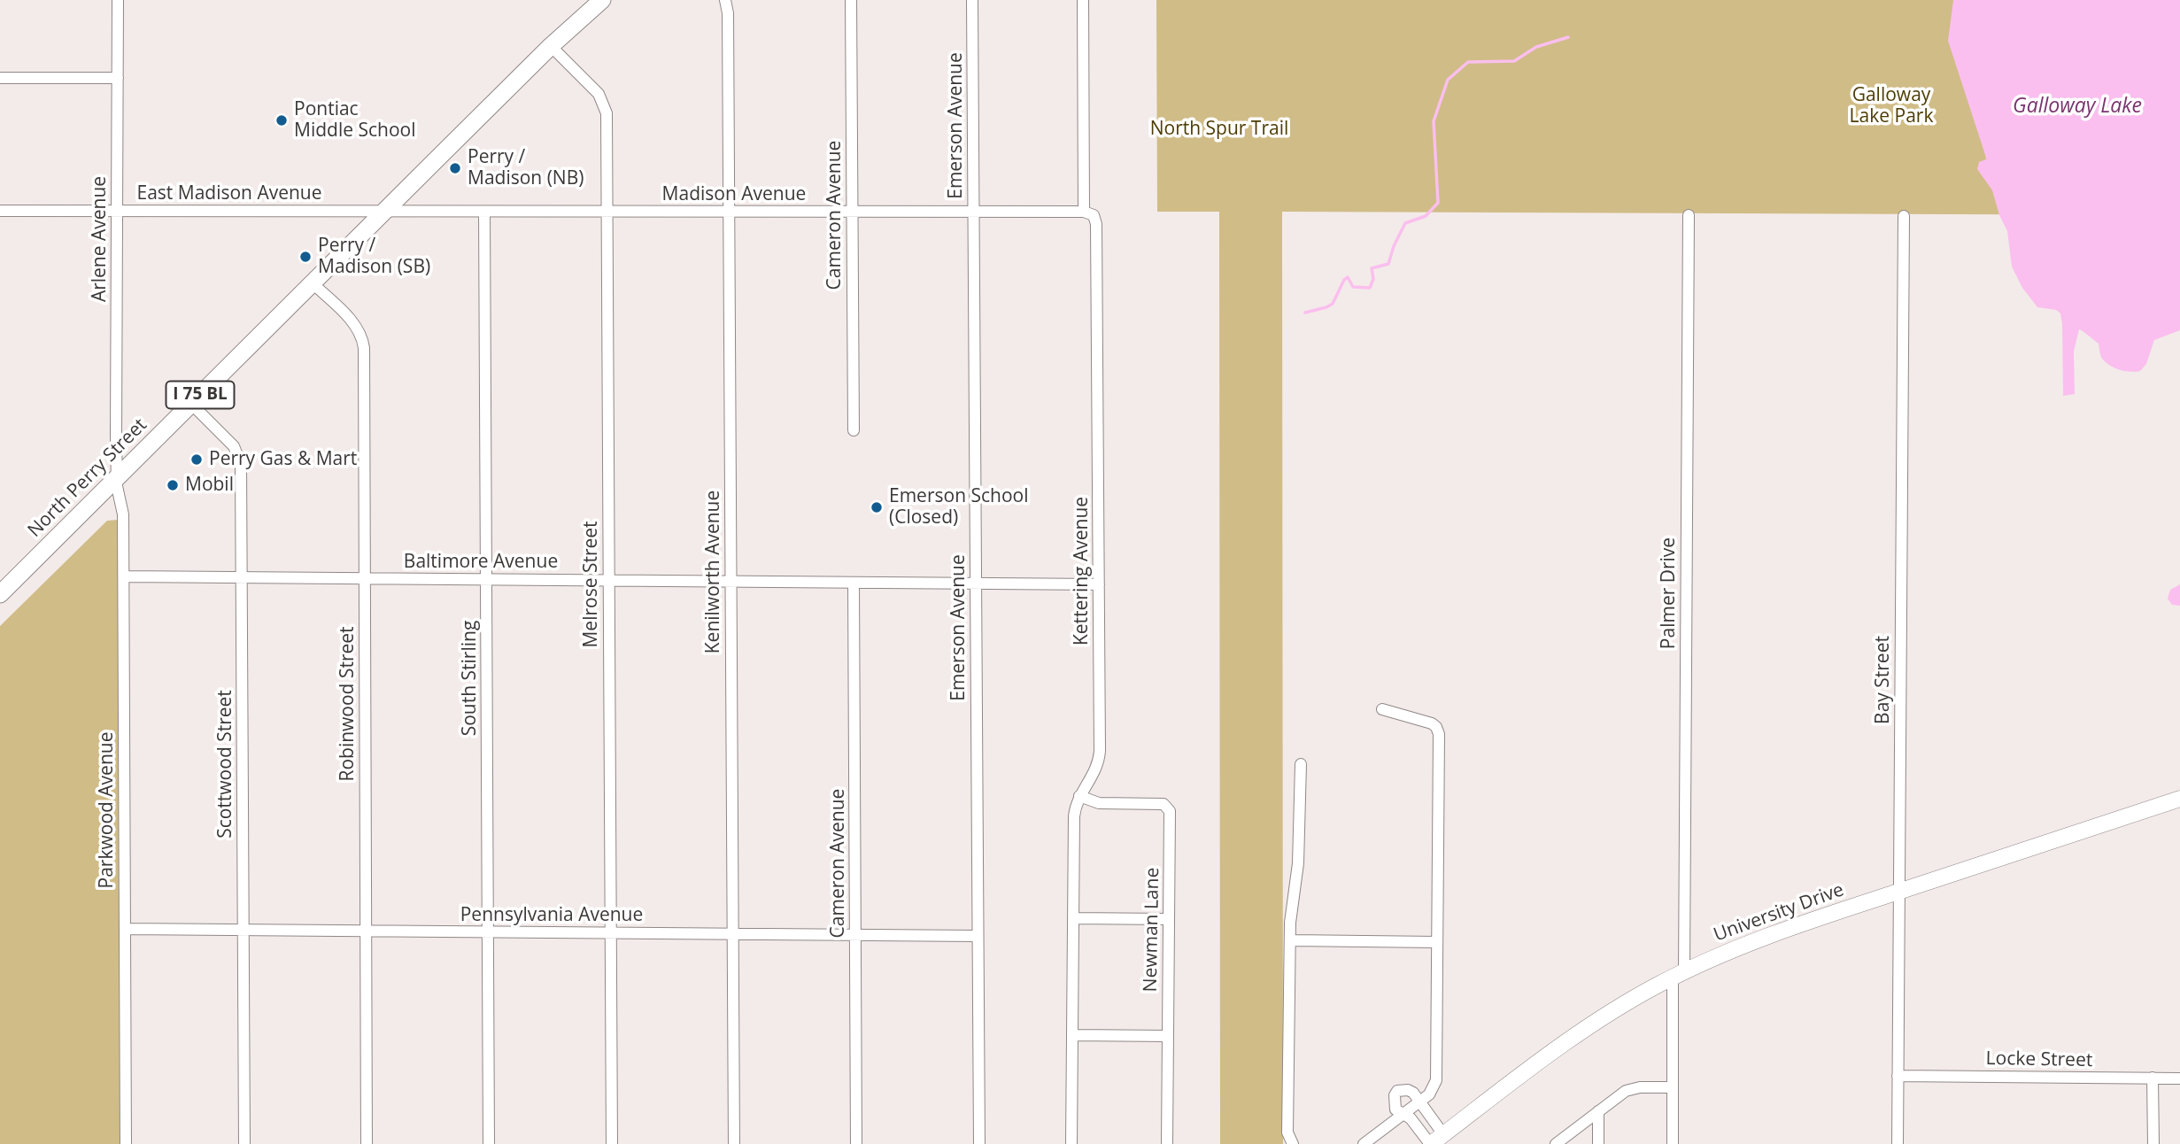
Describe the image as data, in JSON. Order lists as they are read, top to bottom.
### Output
{
  "streets": {
    "main road": ["I 75 BL", "North Perry Street", "University Drive"],
    "street": [
      "Emerson Avenue",
      "East Madison Avenue",
      "Madison Avenue",
      "Cameron Avenue",
      "Arlene Avenue",
      "Baltimore Avenue",
      "Kettering Avenue",
      "Kenilworth Avenue",
      "Melrose Street",
      "Palmer Drive",
      "South Stirling",
      "Bay Street",
      "Robinwood Street",
      "Scottwood Street",
      "Parkwood Avenue",
      "Pennsylvania Avenue",
      "Newman Lane",
      "Locke Street"
    ]
  },
  "crossings": [
    ["Emerson Avenue", "Madison Avenue"],
    ["Emerson Avenue", "Baltimore Avenue"],
    ["Emerson Avenue", "Pennsylvania Avenue"],
    ["East Madison Avenue", "Madison Avenue"],
    ["East Madison Avenue", "Arlene Avenue"],
    ["East Madison Avenue", "North Perry Street"],
    ["Madison Avenue", "Cameron Avenue"],
    ["Madison Avenue", "North Perry Street"],
    ["Madison Avenue", "Kettering Avenue"],
    ["Madison Avenue", "Kenilworth Avenue"],
    ["Madison Avenue", "Melrose Street"],
    ["Madison Avenue", "South Stirling"],
    ["Cameron Avenue", "Baltimore Avenue"],
    ["Cameron Avenue", "Pennsylvania Avenue"],
    ["Arlene Avenue", "North Perry Street"],
    ["Arlene Avenue", "Parkwood Avenue"],
    ["North Perry Street", "Melrose Street"],
    ["North Perry Street", "Robinwood Street"],
    ["North Perry Street", "Scottwood Street"],
    ["North Perry Street", "Parkwood Avenue"],
    ["Baltimore Avenue", "Kettering Avenue"],
    ["Baltimore Avenue", "Kenilworth Avenue"],
    ["Baltimore Avenue", "Melrose Street"],
    ["Baltimore Avenue", "South Stirling"],
    ["Baltimore Avenue", "Robinwood Street"],
    ["Baltimore Avenue", "Scottwood Street"],
    ["Baltimore Avenue", "Parkwood Avenue"],
    ["Kettering Avenue", "Newman Lane"],
    ["Kenilworth Avenue", "Pennsylvania Avenue"],
    ["Melrose Street", "Pennsylvania Avenue"],
    ["Palmer Drive", "University Drive"],
    ["South Stirling", "Pennsylvania Avenue"],
    ["Bay Street", "University Drive"],
    ["Bay Street", "Locke Street"],
    ["Robinwood Street", "Pennsylvania Avenue"],
    ["Scottwood Street", "Pennsylvania Avenue"],
    ["Parkwood Avenue", "Pennsylvania Avenue"]
  ],
  "water": ["Galloway Lake"],
  "parks": ["Galloway Lake Park", "North Spur Trail"],
  "places": [
    "Pontiac Middle School",
    "Perry / Madison (NB)",
    "Perry / Madison (SB)",
    "Perry Gas & Mart",
    "Mobil",
    "Emerson School (Closed)"
  ]
}
